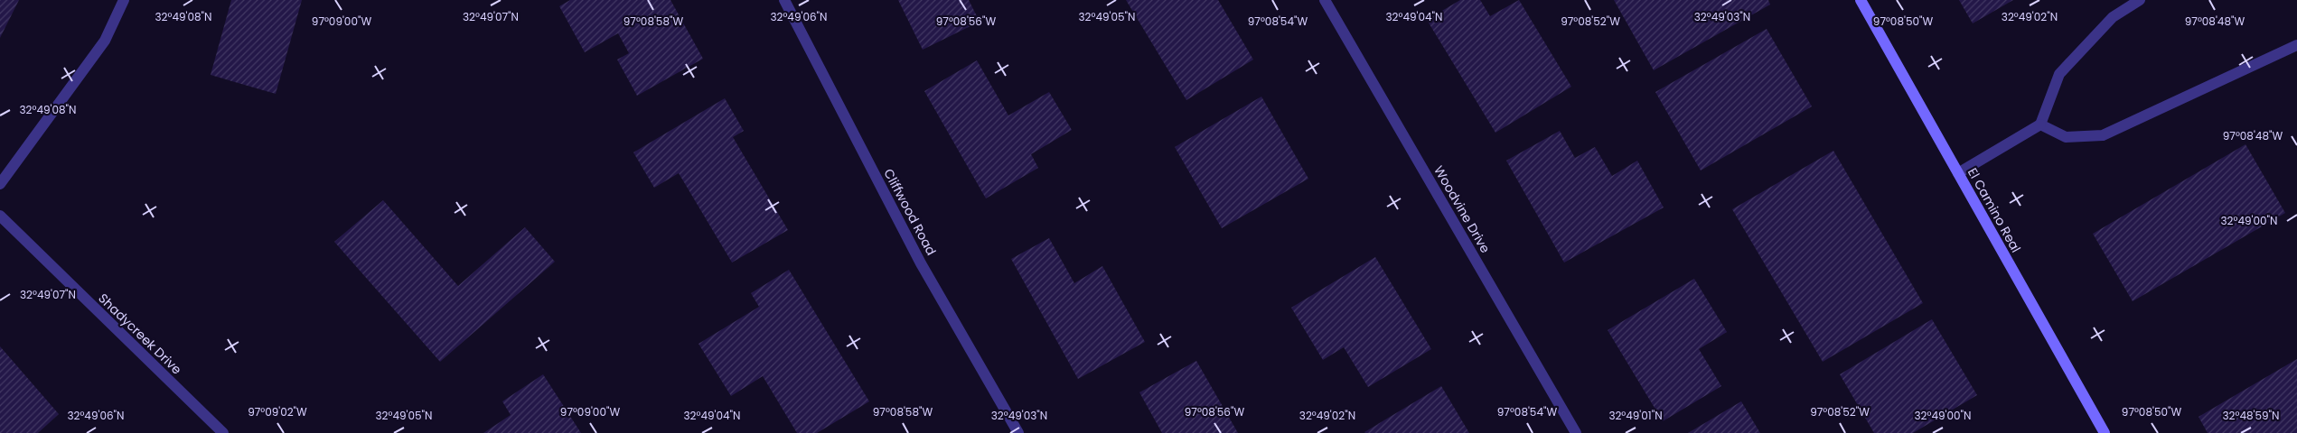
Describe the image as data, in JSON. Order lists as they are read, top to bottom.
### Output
{
  "streets": {
    "street": [
      "Woodvine Drive",
      "El Camino Real",
      "Cliffwood Road",
      "Shadycreek Drive"
    ]
  },
  "coordinates": [
    "32°49'05\"N",
    "32°49'04\"N",
    "32°49'03\"N",
    "32°49'02\"N",
    "32°49'08\"N",
    "32°49'07\"N",
    "32°49'06\"N",
    "97°09'00\"W",
    "97°08'58\"W",
    "97°08'56\"W",
    "97°08'54\"W",
    "97°08'52\"W",
    "97°08'50\"W",
    "97°08'48\"W",
    "32°49'00\"N",
    "97°09'02\"W",
    "32°49'01\"N",
    "32°48'59\"N"
  ]
}
